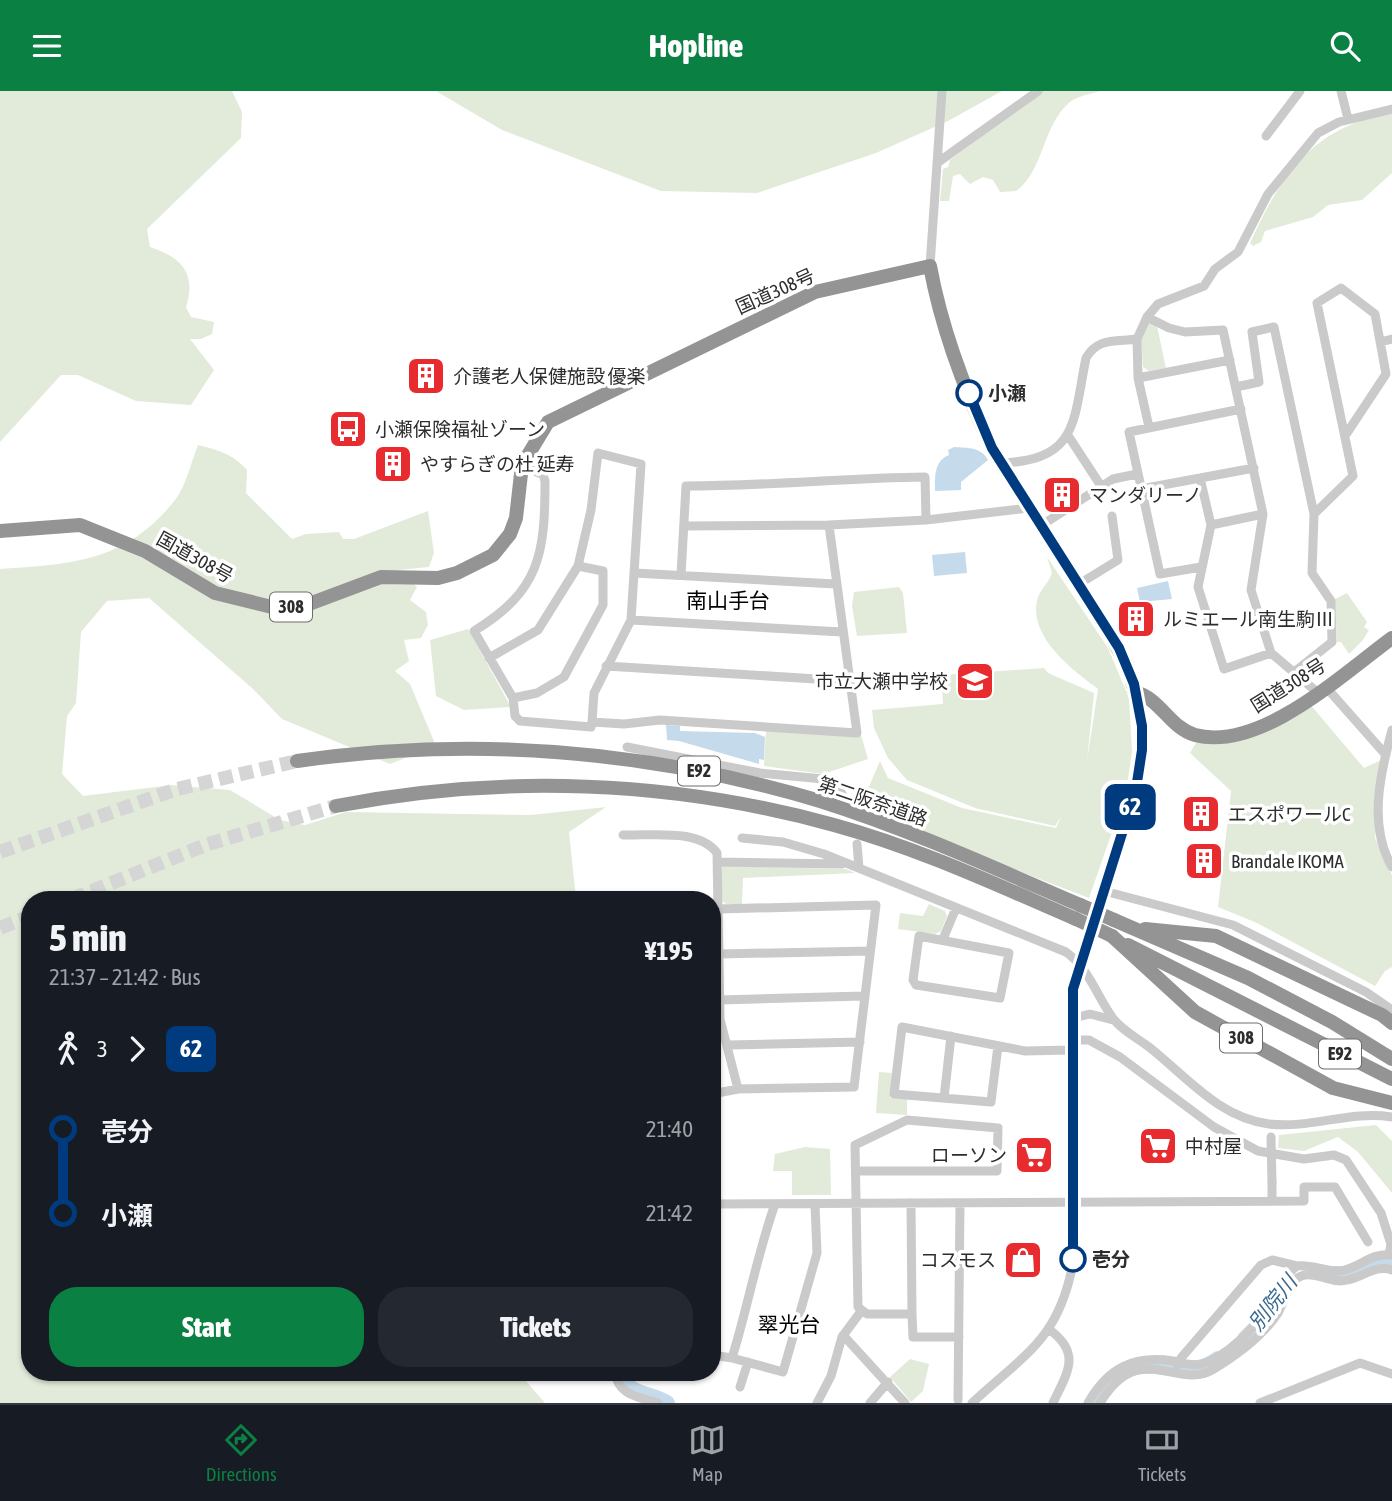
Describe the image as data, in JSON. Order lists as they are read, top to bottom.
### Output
{
  "streets": {
    "highway": [
      "国道308号",
      "308",
      "E92",
      "第二阪奈道路"
    ]
  },
  "crossings": [
    ["308", "第二阪奈道路"]
  ],
  "districts": ["南山手台", "翠光台"],
  "water": ["別院川"],
  "places": {
    "building": [
      "介護老人保健施設 優楽",
      "やすらぎの杜 延寿",
      "マンダリーノ",
      "ルミエール南生駒Ⅲ",
      "エスポワールC",
      "Brandale IKOMA"
    ],
    "other": ["小瀬", "壱分"],
    "bus stop": ["小瀬保険福祉ゾーン"],
    "school or university": ["市立大瀬中学校"],
    "supermarket": ["中村屋", "ローソン"],
    "shop": ["コスモス"]
  },
  "lines": ["bus line 62"],
  "page": {
    "header": "Hopline",
    "on_map": "62",
    "heading": ["5 min", "21:37 – 21:42 · Bus", "¥195"],
    "legs": ["3", "62"],
    "list": [
      {
        "name": "壱分",
        "value": "21:40"
      },
      {
        "name": "小瀬",
        "value": "21:42"
      }
    ],
    "buttons": ["Start", "Tickets"],
    "tabs": ["Directions", "Map", "Tickets"]
  }
}
